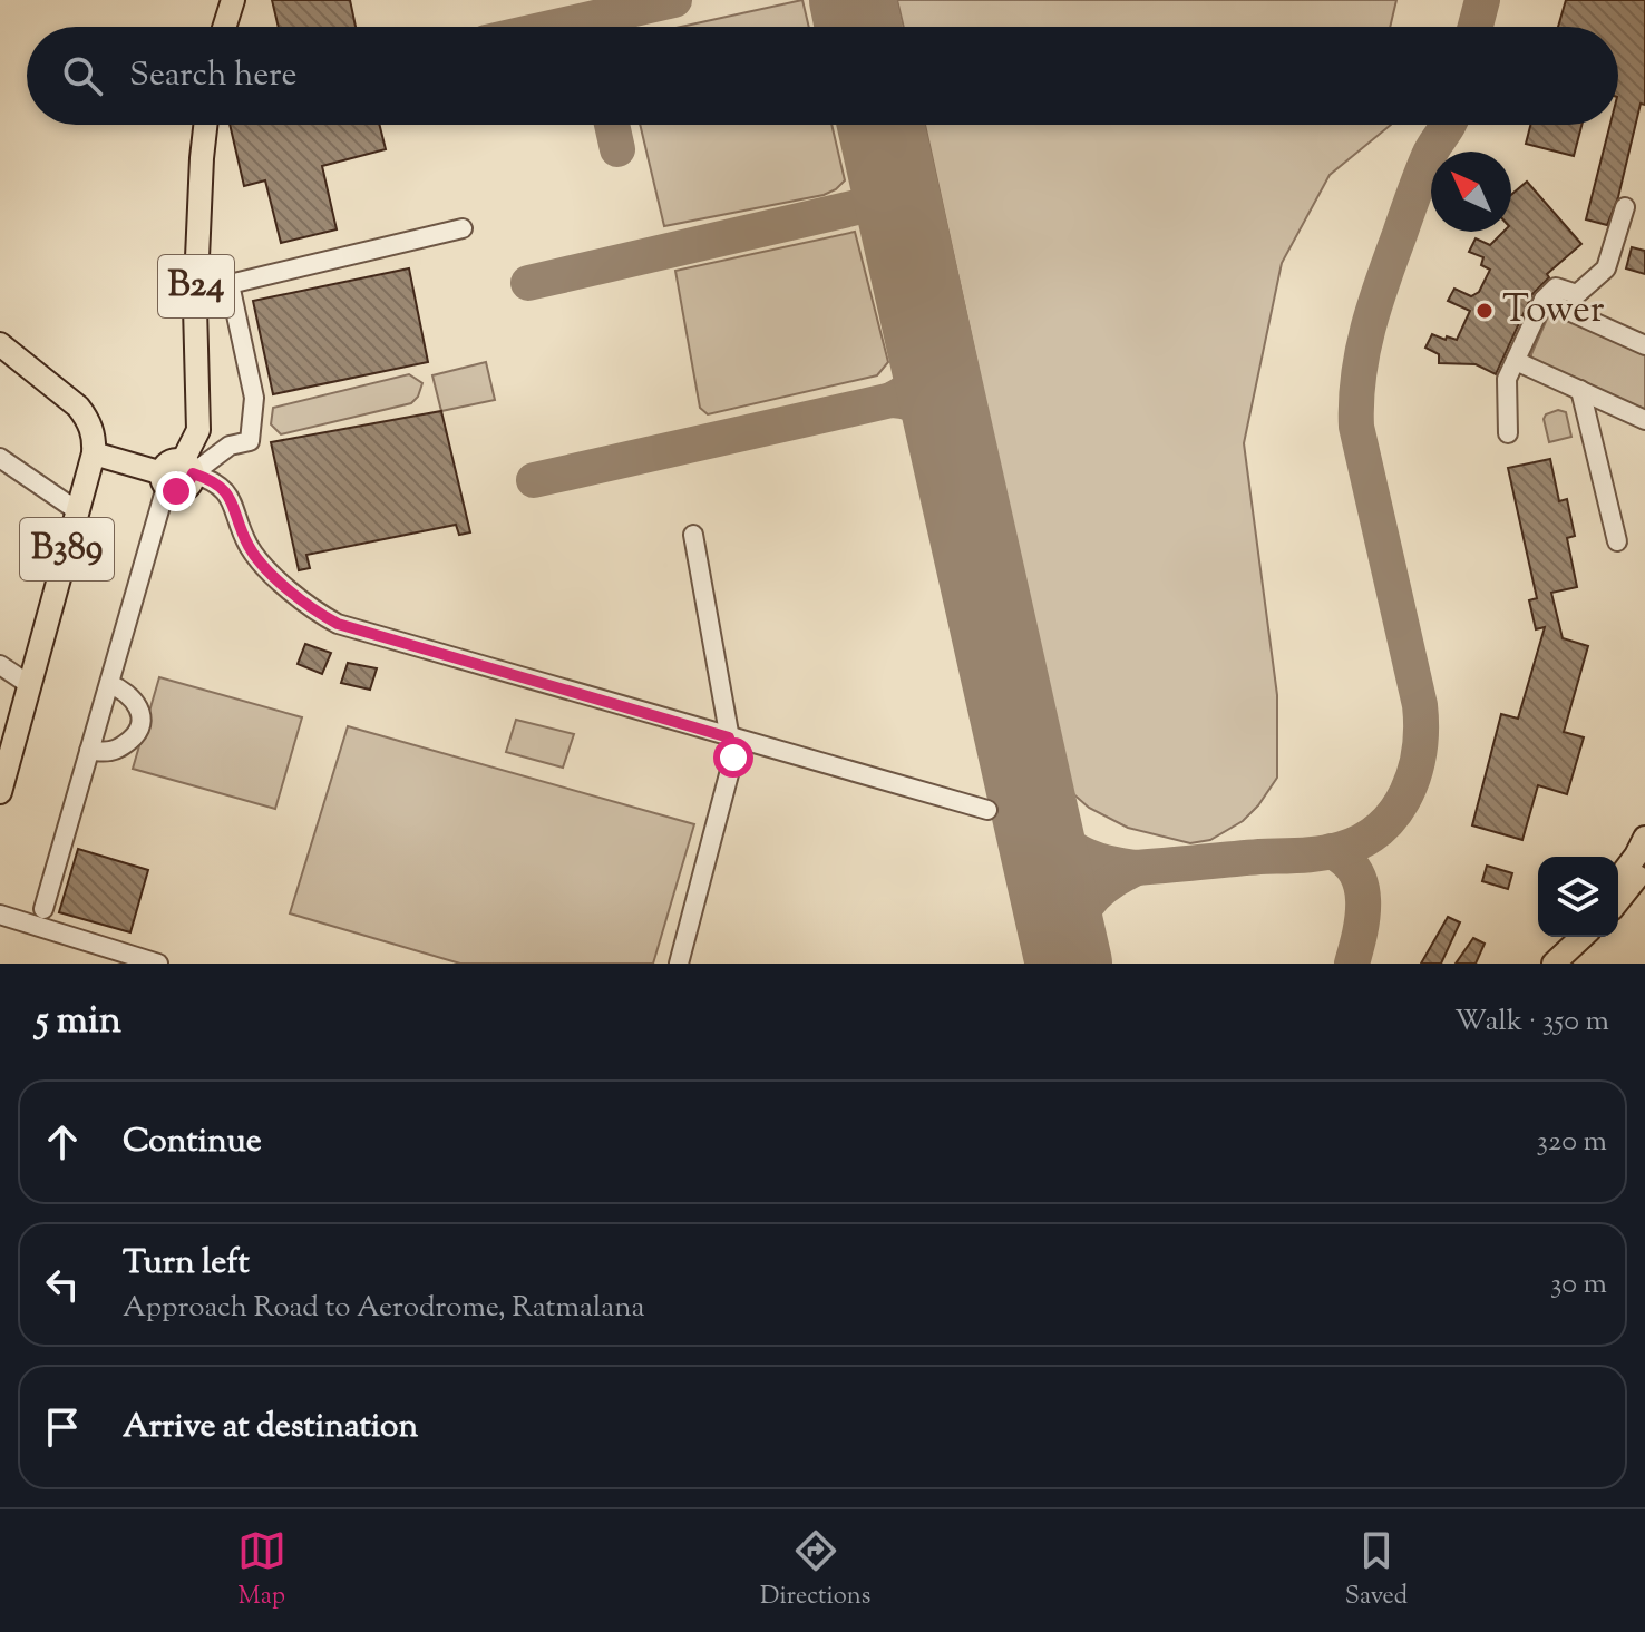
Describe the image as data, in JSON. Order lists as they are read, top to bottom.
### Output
{
  "streets": {
    "main road": ["B24", "B389"]
  },
  "places": ["Tower"],
  "north": "top left",
  "page": {
    "search": "Search here",
    "heading": ["5 min", "Walk · 350 m"],
    "list": [
      ["Continue", "320 m"],
      ["Turn left", "Approach Road to Aerodrome, Ratmalana", "30 m"],
      "Arrive at destination"
    ],
    "nav": ["Map", "Directions", "Saved"]
  }
}
